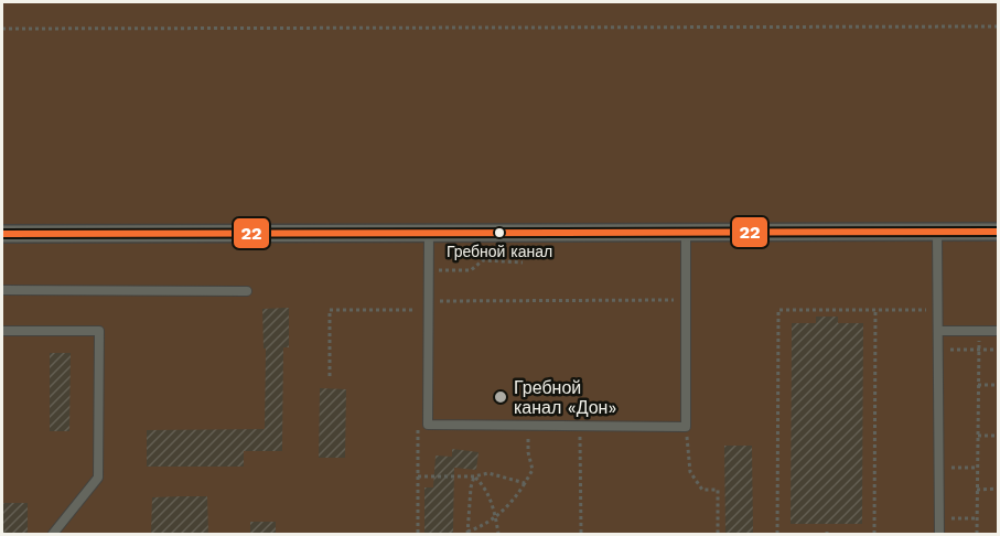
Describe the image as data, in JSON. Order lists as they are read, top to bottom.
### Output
{
  "places": ["Гребной канал", "Гребной канал «Дон»"],
  "lines": ["transit line 22"]
}
